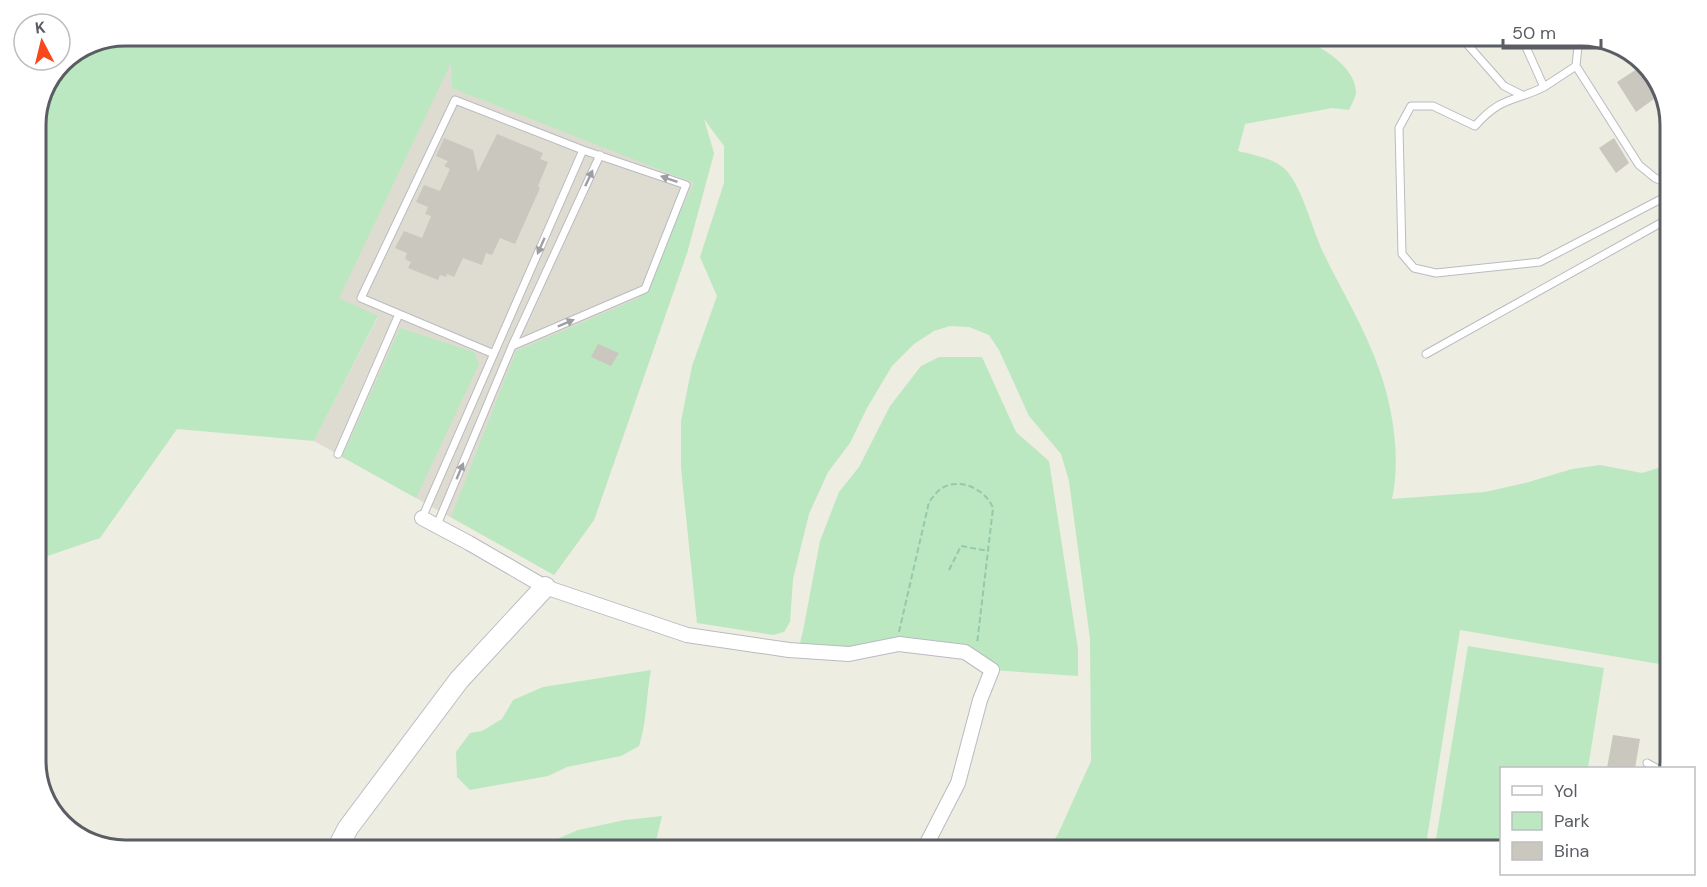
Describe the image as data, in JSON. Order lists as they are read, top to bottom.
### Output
{
  "legend": ["Yol", "Park", "Bina"],
  "scale_bar": "50 m",
  "north": "top"
}
